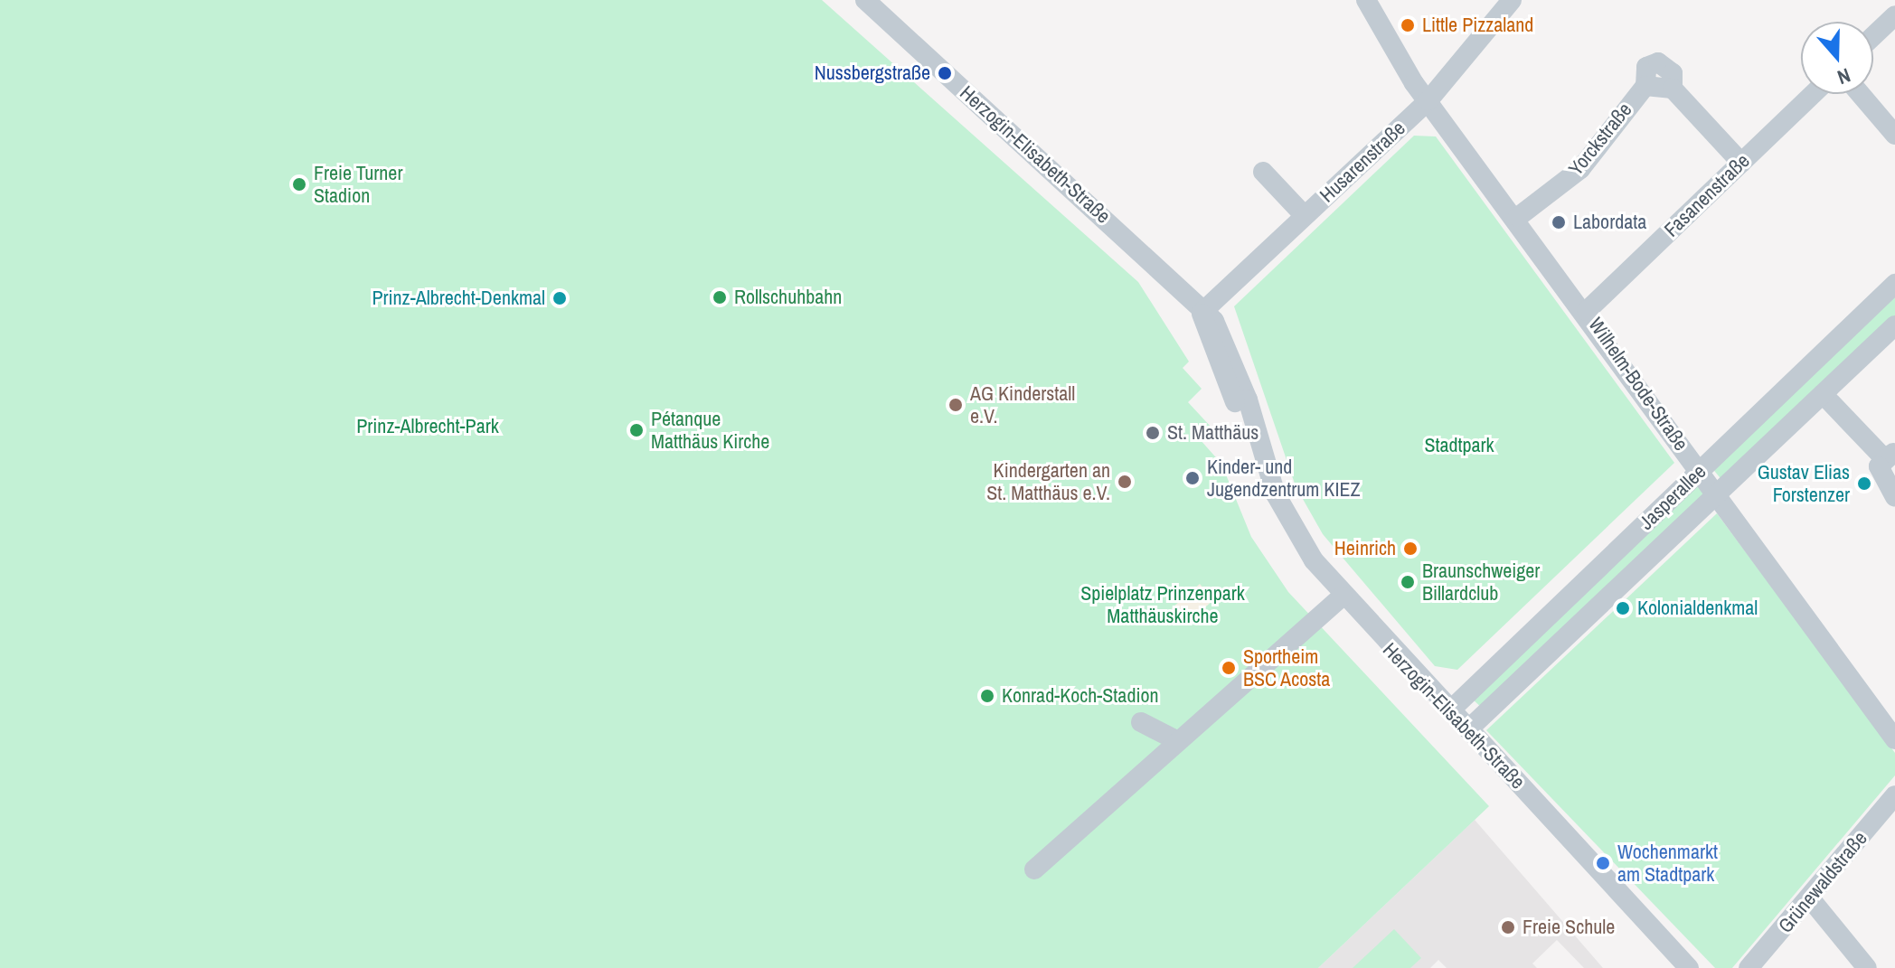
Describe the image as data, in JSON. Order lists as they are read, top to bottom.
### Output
{
  "streets": {
    "street": [
      "Yorckstraße",
      "Herzogin-Elisabeth-Straße",
      "Husarenstraße",
      "Fasanenstraße",
      "Wilhelm-Bode-Straße",
      "Jasperallee",
      "Grünewaldstraße"
    ]
  },
  "crossings": [
    ["Yorckstraße", "Fasanenstraße"],
    ["Yorckstraße", "Wilhelm-Bode-Straße"],
    ["Herzogin-Elisabeth-Straße", "Husarenstraße"],
    ["Herzogin-Elisabeth-Straße", "Jasperallee"],
    ["Husarenstraße", "Wilhelm-Bode-Straße"],
    ["Fasanenstraße", "Wilhelm-Bode-Straße"],
    ["Wilhelm-Bode-Straße", "Jasperallee"]
  ],
  "parks": ["Prinz-Albrecht-Park", "Stadtpark", "Spielplatz Prinzenpark Matthäuskirche"],
  "places": [
    "Little Pizzaland",
    "Nussbergstraße",
    "Freie Turner Stadion",
    "Labordata",
    "Rollschuhbahn",
    "Prinz-Albrecht-Denkmal",
    "AG Kinderstall e.V.",
    "Pétanque Matthäus Kirche",
    "St. Matthäus",
    "Kinder- und Jugendzentrum KIEZ",
    "Kindergarten an St. Matthäus e.V.",
    "Gustav Elias Forstenzer",
    "Heinrich",
    "Braunschweiger Billardclub",
    "Kolonialdenkmal",
    "Sportheim BSC Acosta",
    "Konrad-Koch-Stadion",
    "Wochenmarkt am Stadtpark",
    "Freie Schule"
  ],
  "north": "bottom"
}
